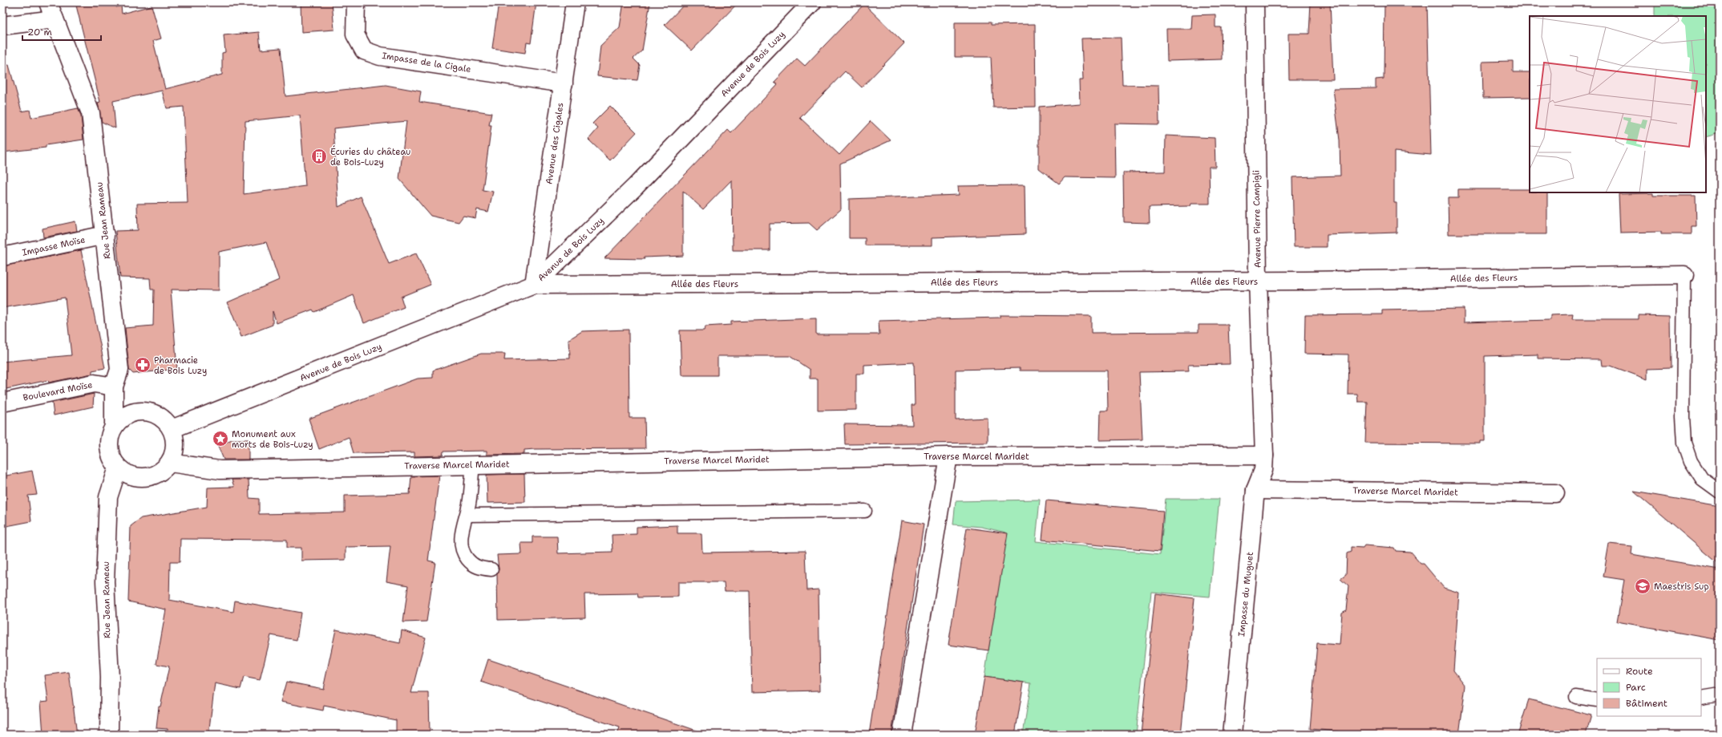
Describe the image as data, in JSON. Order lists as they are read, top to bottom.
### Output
{
  "streets": {
    "street": [
      "Impasse de la Cigale",
      "Avenue de Bois Luzy",
      "Avenue des Cigales",
      "Avenue Pierre Campigli",
      "Rue Jean Rameau",
      "Impasse Moïse",
      "Allée des Fleurs",
      "Boulevard Moïse",
      "Traverse Marcel Maridet",
      "Impasse du Muguet"
    ]
  },
  "crossings": [
    ["Impasse de la Cigale", "Avenue des Cigales"],
    ["Avenue de Bois Luzy", "Avenue des Cigales"],
    ["Avenue de Bois Luzy", "Rue Jean Rameau"],
    ["Avenue de Bois Luzy", "Allée des Fleurs"],
    ["Avenue de Bois Luzy", "Traverse Marcel Maridet"],
    ["Avenue des Cigales", "Allée des Fleurs"],
    ["Avenue Pierre Campigli", "Allée des Fleurs"],
    ["Avenue Pierre Campigli", "Traverse Marcel Maridet"],
    ["Avenue Pierre Campigli", "Impasse du Muguet"],
    ["Rue Jean Rameau", "Impasse Moïse"],
    ["Rue Jean Rameau", "Boulevard Moïse"],
    ["Rue Jean Rameau", "Traverse Marcel Maridet"],
    ["Traverse Marcel Maridet", "Impasse du Muguet"]
  ],
  "places": {
    "building": ["Écuries du château de Bois-Luzy"],
    "pharmacy": ["Pharmacie de Bois Luzy"],
    "place": ["Monument aux morts de Bois-Luzy"],
    "school or university": ["Maestris Sup"]
  },
  "legend": ["Route", "Parc", "Bâtiment"],
  "scale_bar": "20 m"
}
